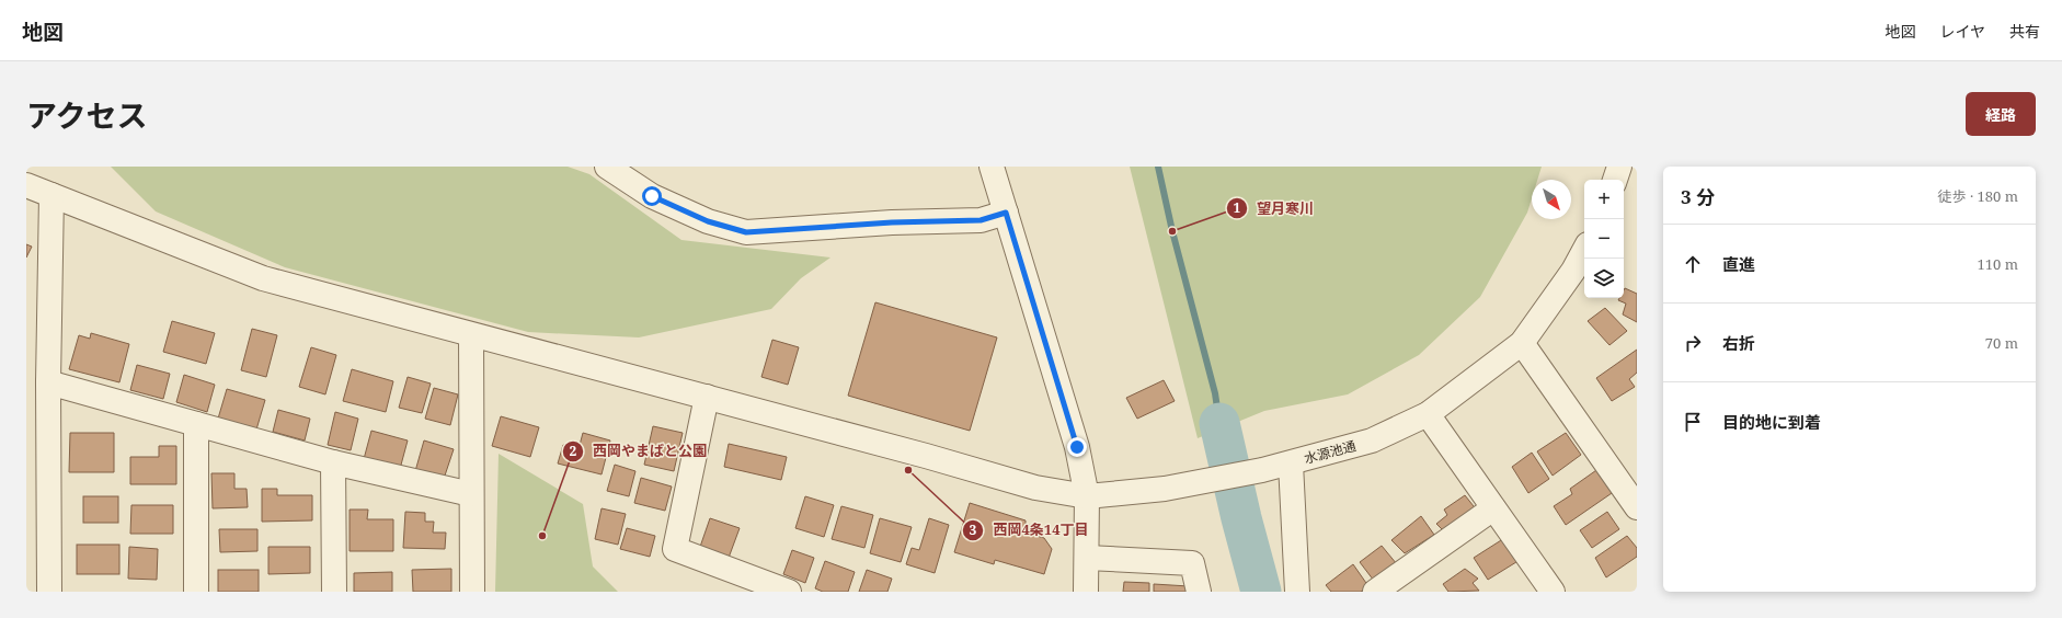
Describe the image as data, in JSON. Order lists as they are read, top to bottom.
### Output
{
  "streets": {
    "street": ["水源池通"]
  },
  "places": ["望月寒川", "西岡4条14丁目", "西岡やまばと公園"],
  "north": "bottom right",
  "page": {
    "header": "地図",
    "nav": ["地図", "レイヤ", "共有"],
    "title": "アクセス",
    "buttons": "経路",
    "heading": ["3 分", "徒歩 · 180 m"],
    "map_buttons": ["+", "−"],
    "list": [
      ["直進", "110 m"],
      ["右折", "70 m"],
      "目的地に到着"
    ]
  }
}
